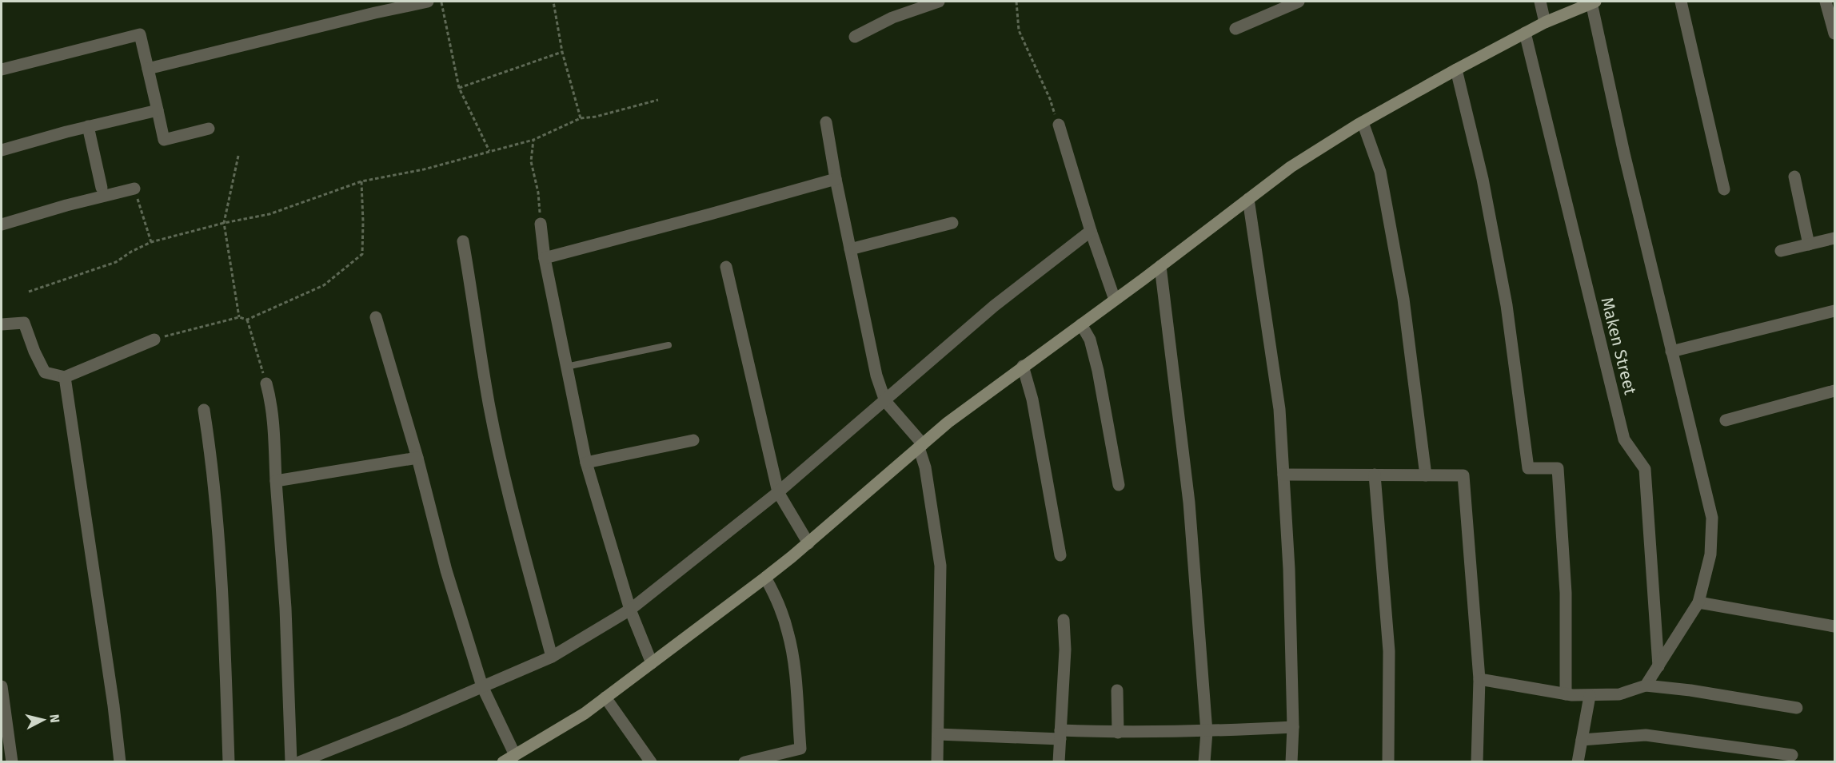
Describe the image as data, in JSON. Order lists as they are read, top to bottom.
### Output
{
  "streets": {
    "street": ["Maken Street"]
  },
  "north": "right"
}
